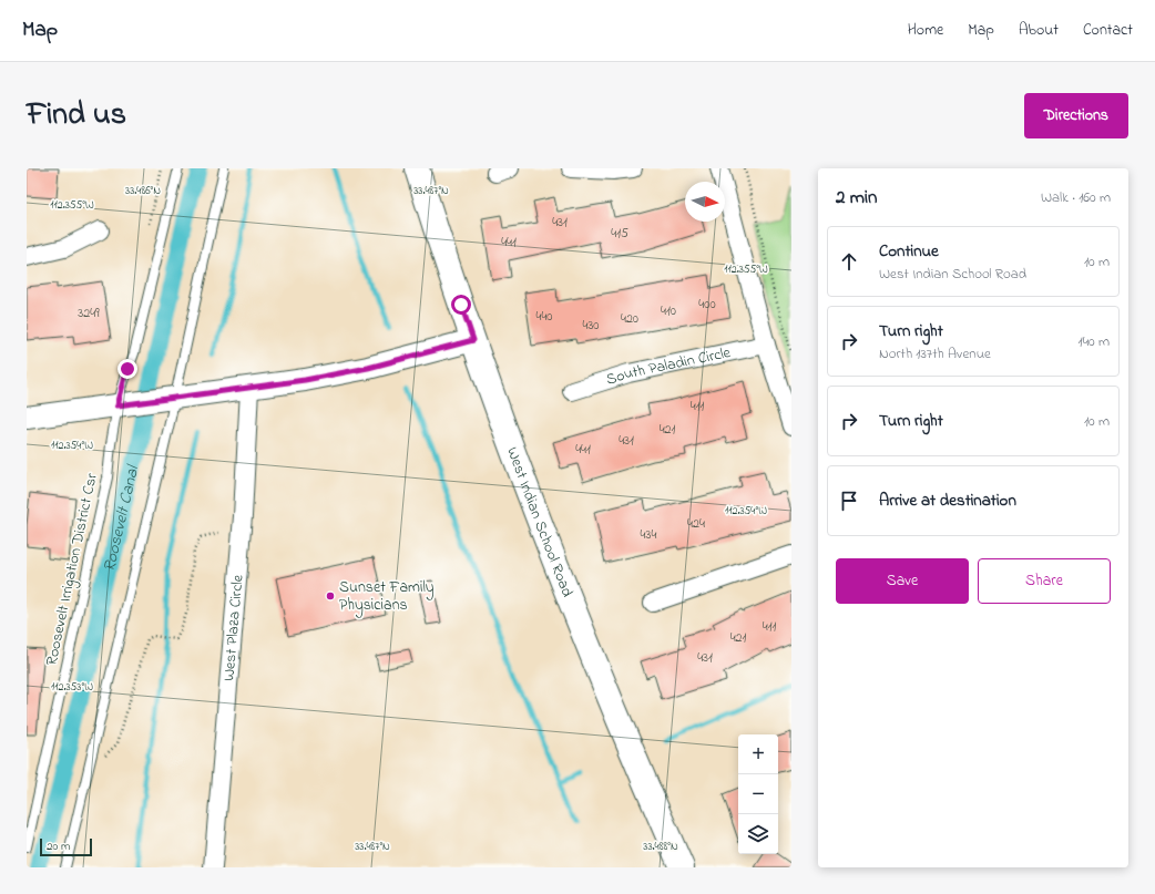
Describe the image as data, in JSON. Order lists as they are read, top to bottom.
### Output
{
  "streets": {
    "main road": ["West Indian School Road"],
    "street": ["South Paladin Circle", "West Plaza Circle"],
    "lane": ["Roosevelt Irrigation District Csr"]
  },
  "water": ["Roosevelt Canal"],
  "places": ["Sunset Family Physicians"],
  "house_numbers": [
    "431",
    "415",
    "441",
    "400",
    "410",
    "3249",
    "440",
    "420",
    "430",
    "411",
    "421",
    "431",
    "441",
    "424",
    "434",
    "411",
    "421",
    "431"
  ],
  "scale_bar": "20 m",
  "north": "right",
  "page": {
    "header": "Map",
    "nav": [
      "Home",
      "Map",
      "About",
      "Contact"
    ],
    "title": "Find us",
    "buttons": [
      "Directions",
      ["Save", "Share"]
    ],
    "heading": ["2 min", "Walk · 160 m"],
    "list": [
      ["Continue", "West Indian School Road", "10 m"],
      ["Turn right", "North 137th Avenue", "140 m"],
      ["Turn right", "10 m"],
      "Arrive at destination"
    ],
    "map_buttons": ["+", "−"],
    "scale": "20 m"
  },
  "coordinates": [
    "33.486°N",
    "33.487°N",
    "112.355°W",
    "112.354°W",
    "112.353°W",
    "33.488°N"
  ]
}
